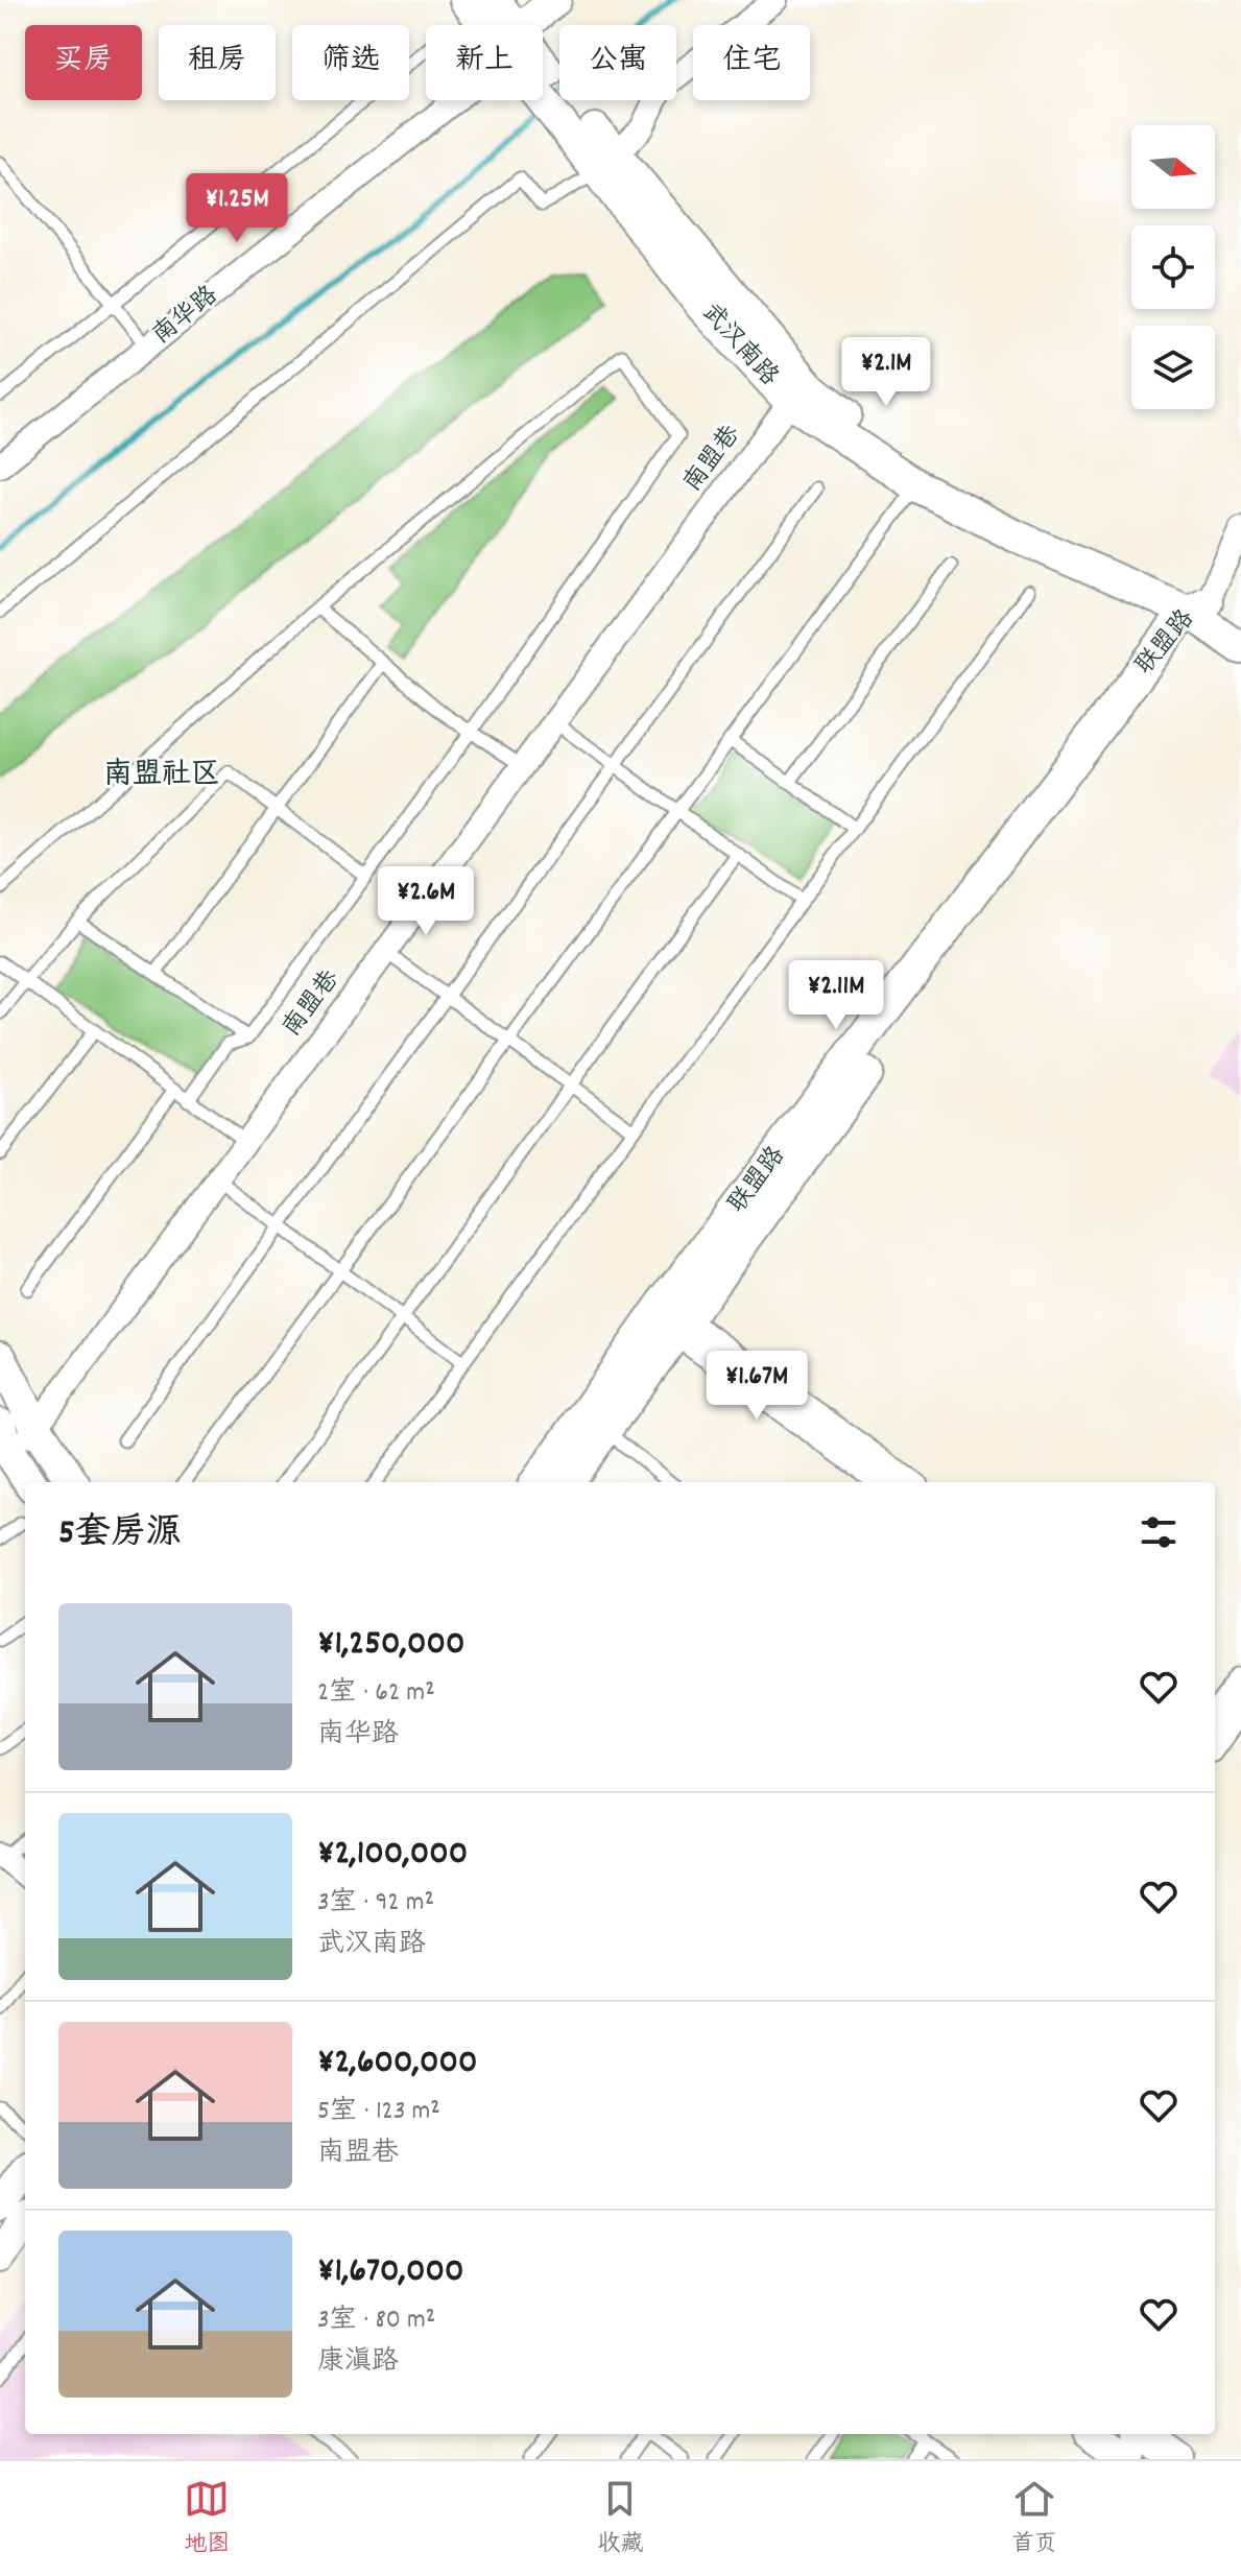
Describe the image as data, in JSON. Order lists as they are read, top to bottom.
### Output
{
  "streets": {
    "main road": ["南华路", "武汉南路", "联盟路"],
    "street": ["南盟巷"]
  },
  "crossings": [
    ["武汉南路", "南盟巷"],
    ["武汉南路", "联盟路"]
  ],
  "districts": ["南盟社区"],
  "north": "right",
  "page": {
    "chip": [
      "买房",
      "租房",
      "筛选",
      "新上",
      "公寓",
      "住宅"
    ],
    "price": [
      "¥1.25M",
      "¥2.1M",
      "¥2.6M",
      "¥2.11M",
      "¥1.67M"
    ],
    "heading": "5套房源",
    "list": [
      {
        "name": "¥1,250,000",
        "note": "2室 · 62 m² · 南华路"
      },
      {
        "name": "¥2,100,000",
        "note": "3室 · 92 m² · 武汉南路"
      },
      {
        "name": "¥2,600,000",
        "note": "5室 · 123 m² · 南盟巷"
      },
      {
        "name": "¥1,670,000",
        "note": "3室 · 80 m² · 康滇路"
      }
    ],
    "tabs": ["地图", "收藏", "首页"]
  }
}
